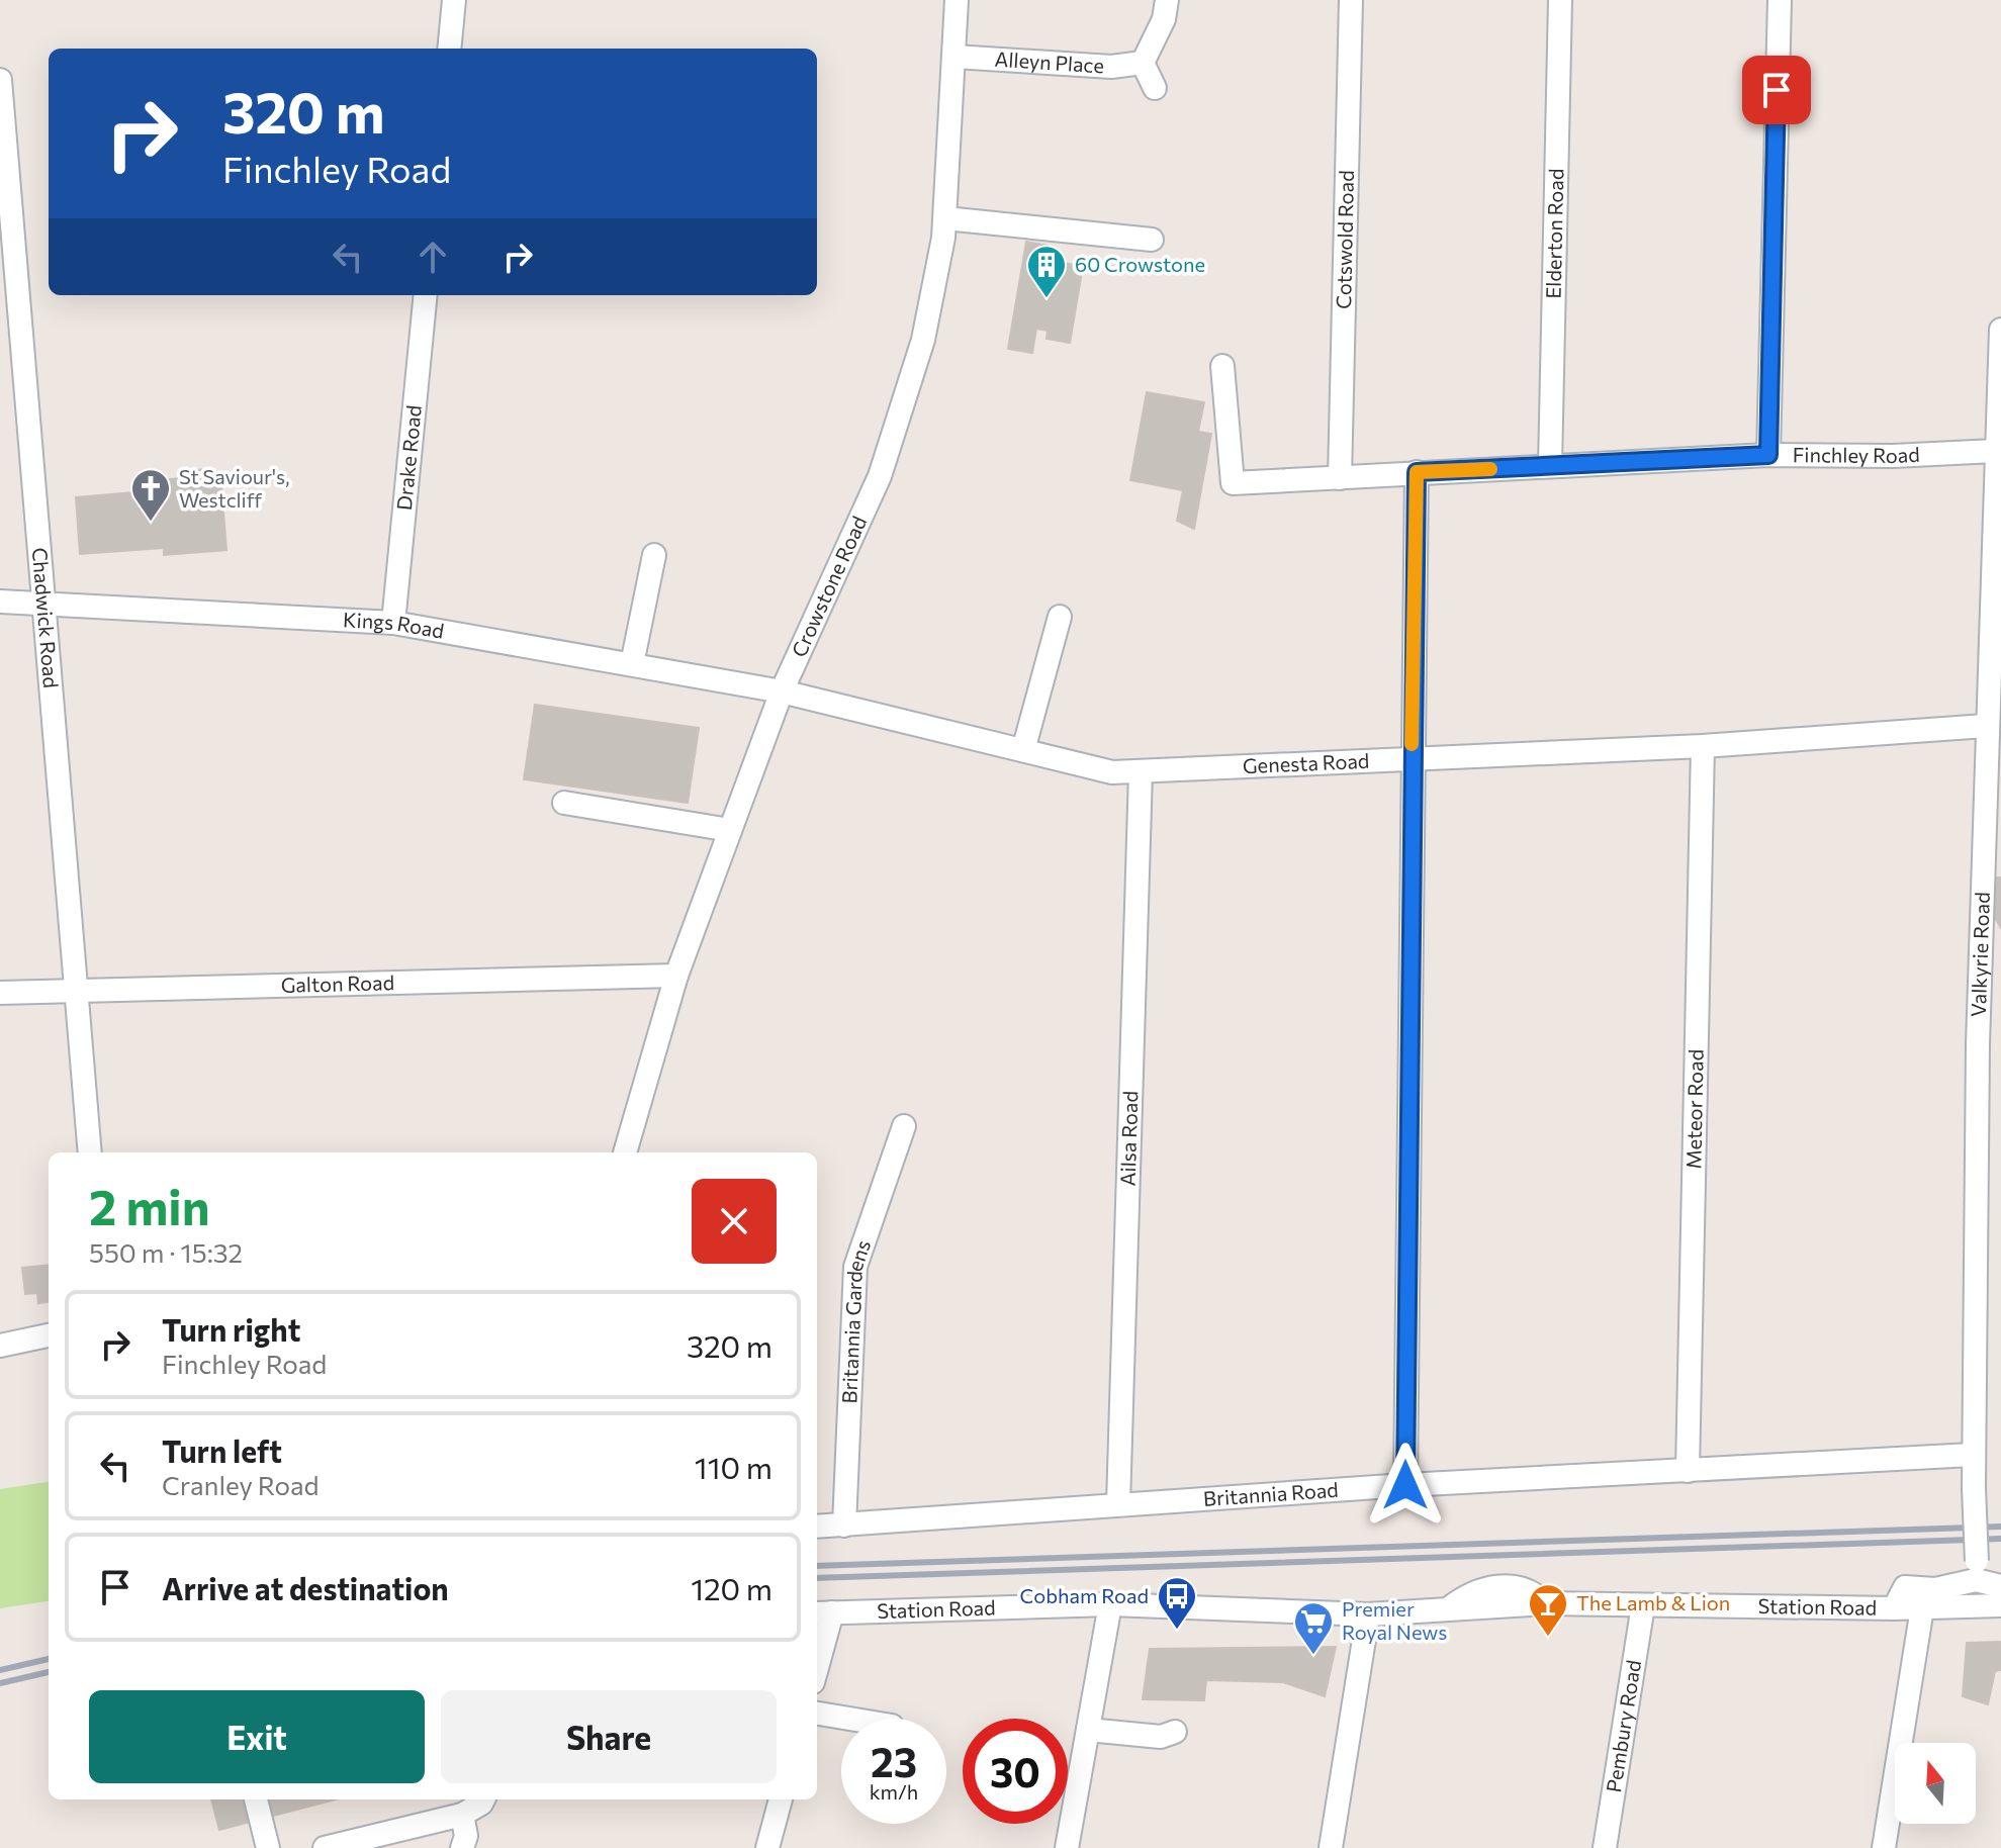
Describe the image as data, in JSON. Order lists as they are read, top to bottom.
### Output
{
  "streets": {
    "street": [
      "Alleyn Place",
      "Elderton Road",
      "Cotswold Road",
      "Finchley Road",
      "Drake Road",
      "Crowstone Road",
      "Chadwick Road",
      "Kings Road",
      "Genesta Road",
      "Valkyrie Road",
      "Galton Road",
      "Meteor Road",
      "Ailsa Road",
      "Britannia Gardens",
      "Britannia Road",
      "Station Road",
      "Pembury Road"
    ]
  },
  "crossings": [
    ["Alleyn Place", "Crowstone Road"],
    ["Elderton Road", "Finchley Road"],
    ["Cotswold Road", "Finchley Road"],
    ["Finchley Road", "Valkyrie Road"],
    ["Drake Road", "Kings Road"],
    ["Crowstone Road", "Kings Road"],
    ["Crowstone Road", "Genesta Road"],
    ["Crowstone Road", "Galton Road"],
    ["Chadwick Road", "Kings Road"],
    ["Chadwick Road", "Galton Road"],
    ["Kings Road", "Genesta Road"],
    ["Genesta Road", "Valkyrie Road"],
    ["Genesta Road", "Meteor Road"],
    ["Genesta Road", "Ailsa Road"],
    ["Valkyrie Road", "Britannia Road"],
    ["Valkyrie Road", "Station Road"],
    ["Meteor Road", "Britannia Road"],
    ["Ailsa Road", "Britannia Road"],
    ["Britannia Gardens", "Britannia Road"],
    ["Station Road", "Pembury Road"]
  ],
  "places": {
    "building": ["60 Crowstone"],
    "church": ["St Saviour's, Westcliff"],
    "bus stop": ["Cobham Road"],
    "bar": ["The Lamb & Lion"],
    "supermarket": ["Premier Royal News"]
  },
  "north": "top",
  "page": {
    "turn": ["320 m", "Finchley Road"],
    "heading": ["2 min", "550 m · 15:32"],
    "list": [
      {
        "name": "Turn right",
        "note": "Finchley Road",
        "value": "320 m"
      },
      {
        "name": "Turn left",
        "note": "Cranley Road",
        "value": "110 m"
      },
      {
        "name": "Arrive at destination",
        "value": "120 m"
      }
    ],
    "buttons": ["Exit", "Share"],
    "speed": "23 km/h",
    "limit": "30"
  }
}
